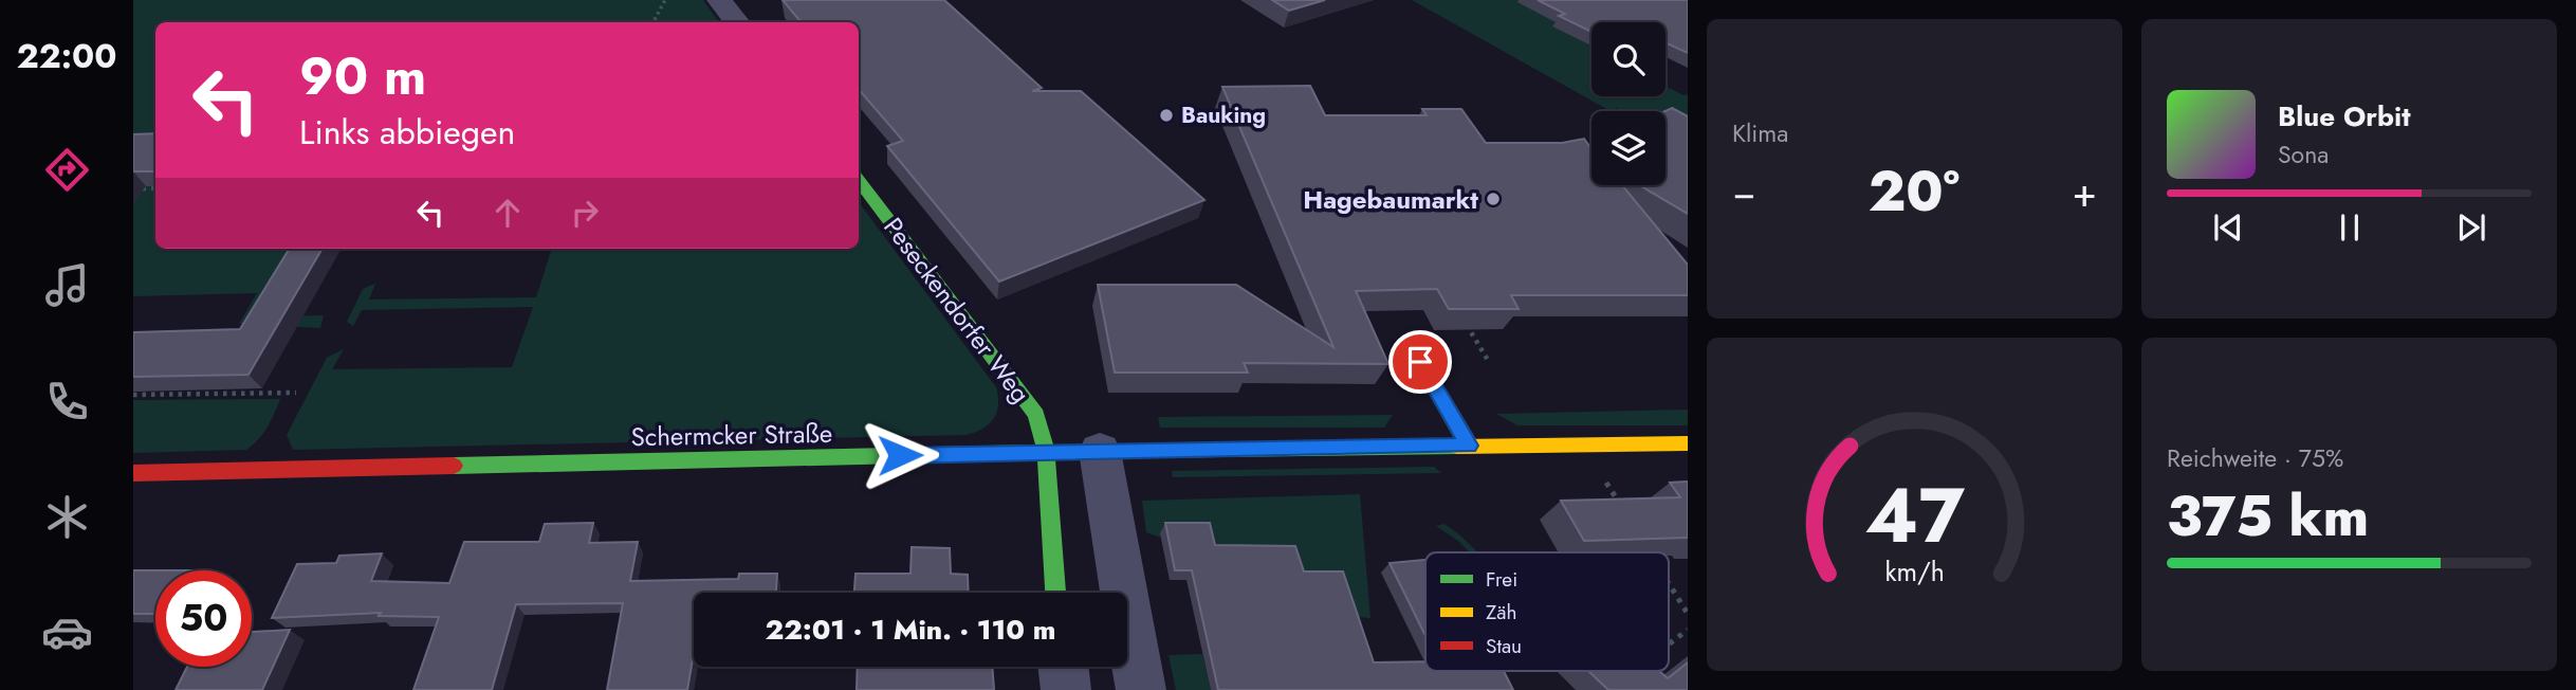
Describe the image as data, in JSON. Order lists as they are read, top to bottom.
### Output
{
  "streets": {
    "main road": ["Peseckendorfer Weg", "Schermcker Straße"]
  },
  "crossings": [
    ["Peseckendorfer Weg", "Schermcker Straße"]
  ],
  "places": ["Bauking", "Hagebaumarkt"],
  "legend": ["Frei", "Zäh", "Stau"],
  "page": {
    "tabs": "22:00",
    "tile": [
      "Klima",
      ["Reichweite · 75%", "375 km"]
    ],
    "turn": ["90 m", "Links abbiegen"],
    "song": ["Blue Orbit", "Sona"],
    "heat": ["−", "20°", "+"],
    "limit": "50",
    "trip": "22:01 · 1 Min. · 110 m",
    "gauge": ["47", "km/h"]
  }
}
